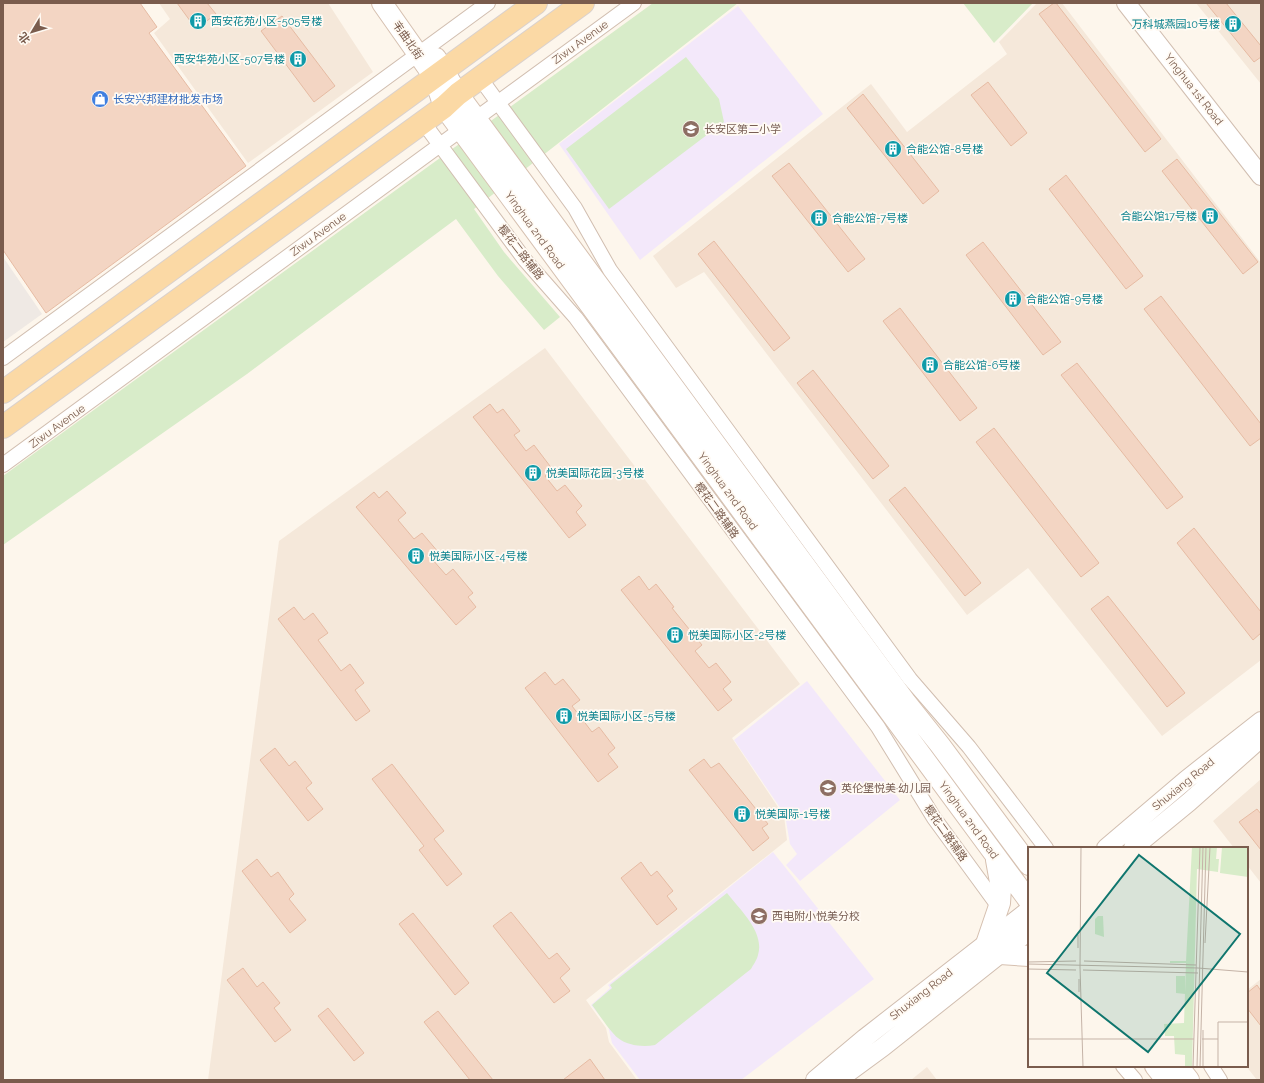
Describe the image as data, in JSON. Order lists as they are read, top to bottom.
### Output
{
  "streets": {
    "main road": ["韦曲北街", "Yinghua 2nd Road"],
    "street": [
      "Ziwu Avenue",
      "Yinghua 1st Road",
      "樱花二路辅路",
      "Shuxiang Road"
    ]
  },
  "crossings": [
    ["韦曲北街", "Yinghua 2nd Road"],
    ["Ziwu Avenue", "Yinghua 2nd Road"],
    ["Ziwu Avenue", "樱花二路辅路"]
  ],
  "places": {
    "building": [
      "西安花苑小区-505号楼",
      "万科城燕园10号楼",
      "西安华苑小区-507号楼",
      "合能公馆-8号楼",
      "合能公馆17号楼",
      "合能公馆-7号楼",
      "合能公馆-9号楼",
      "合能公馆-6号楼",
      "悦美国际花园-3号楼",
      "悦美国际小区-4号楼",
      "悦美国际小区-2号楼",
      "悦美国际小区-5号楼",
      "悦美国际-1号楼"
    ],
    "shop": ["长安兴邦建材批发市场"],
    "school or university": ["长安区第二小学", "英伦堡悦美·幼儿园", "西电附小悦美分校"]
  },
  "north": "bottom left"
}
